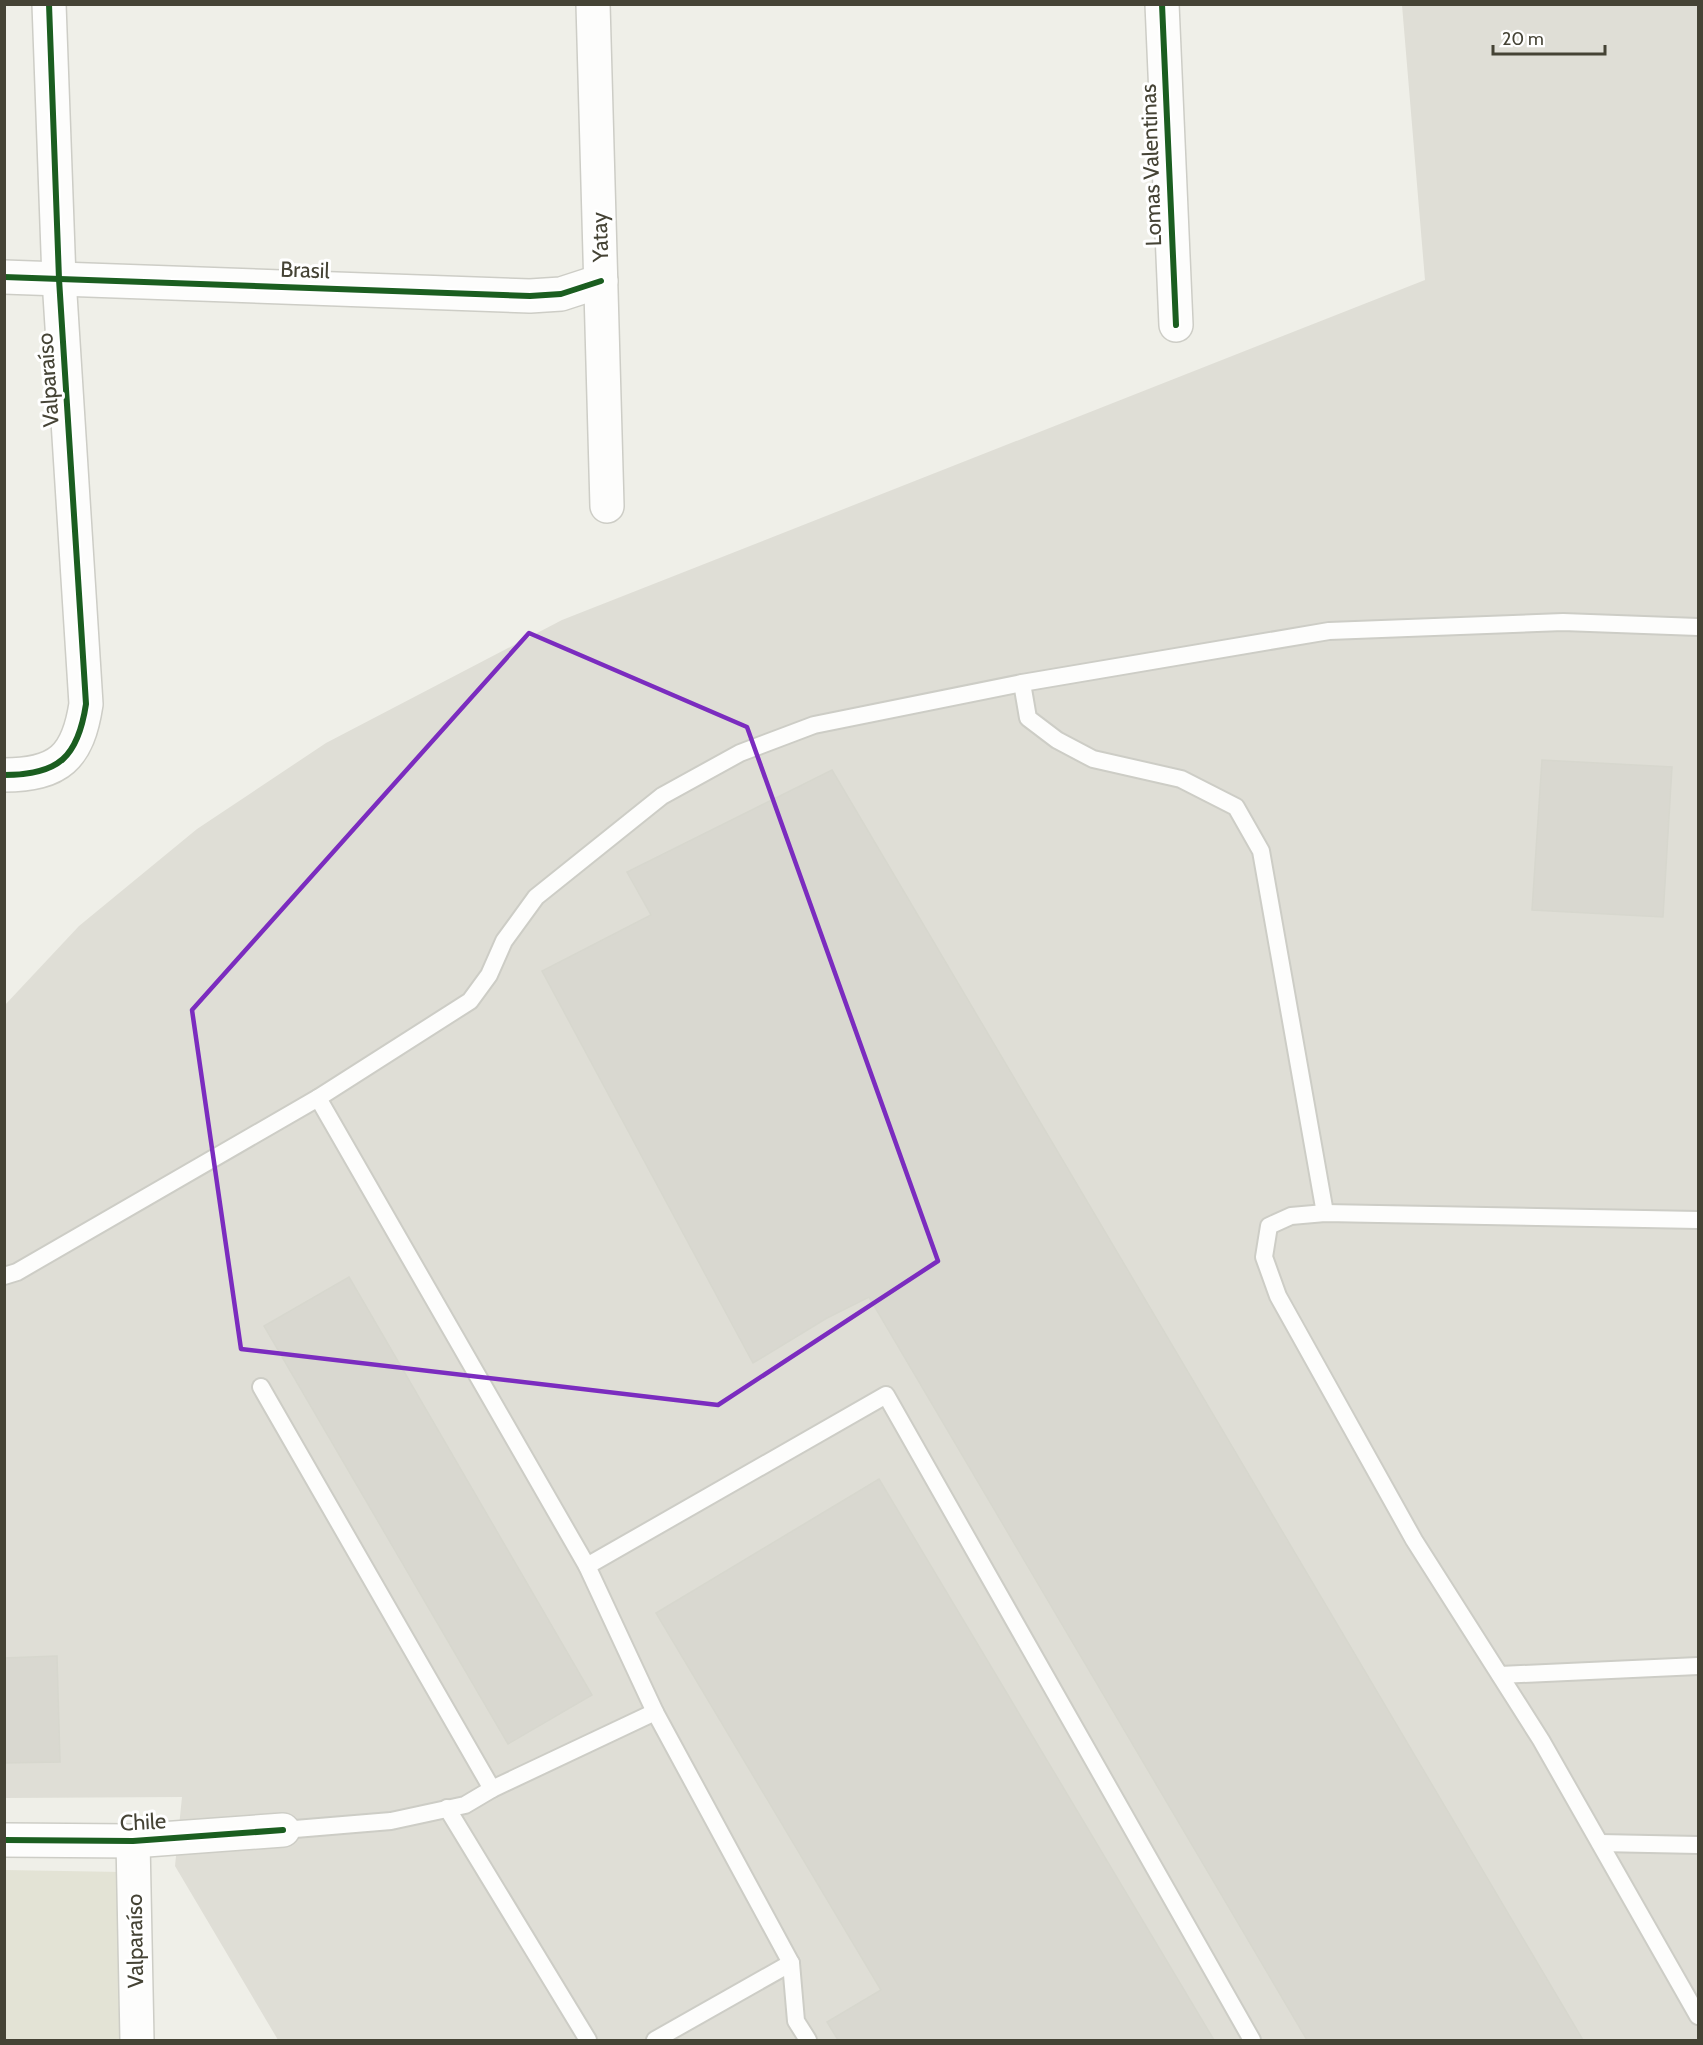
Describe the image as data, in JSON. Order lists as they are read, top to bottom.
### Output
{
  "streets": {
    "street": [
      "Lomas Valentinas",
      "Yatay",
      "Brasil",
      "Valparaíso",
      "Chile"
    ]
  },
  "crossings": [
    ["Yatay", "Brasil"],
    ["Brasil", "Valparaíso"],
    ["Valparaíso", "Chile"]
  ],
  "scale_bar": "20 m"
}
